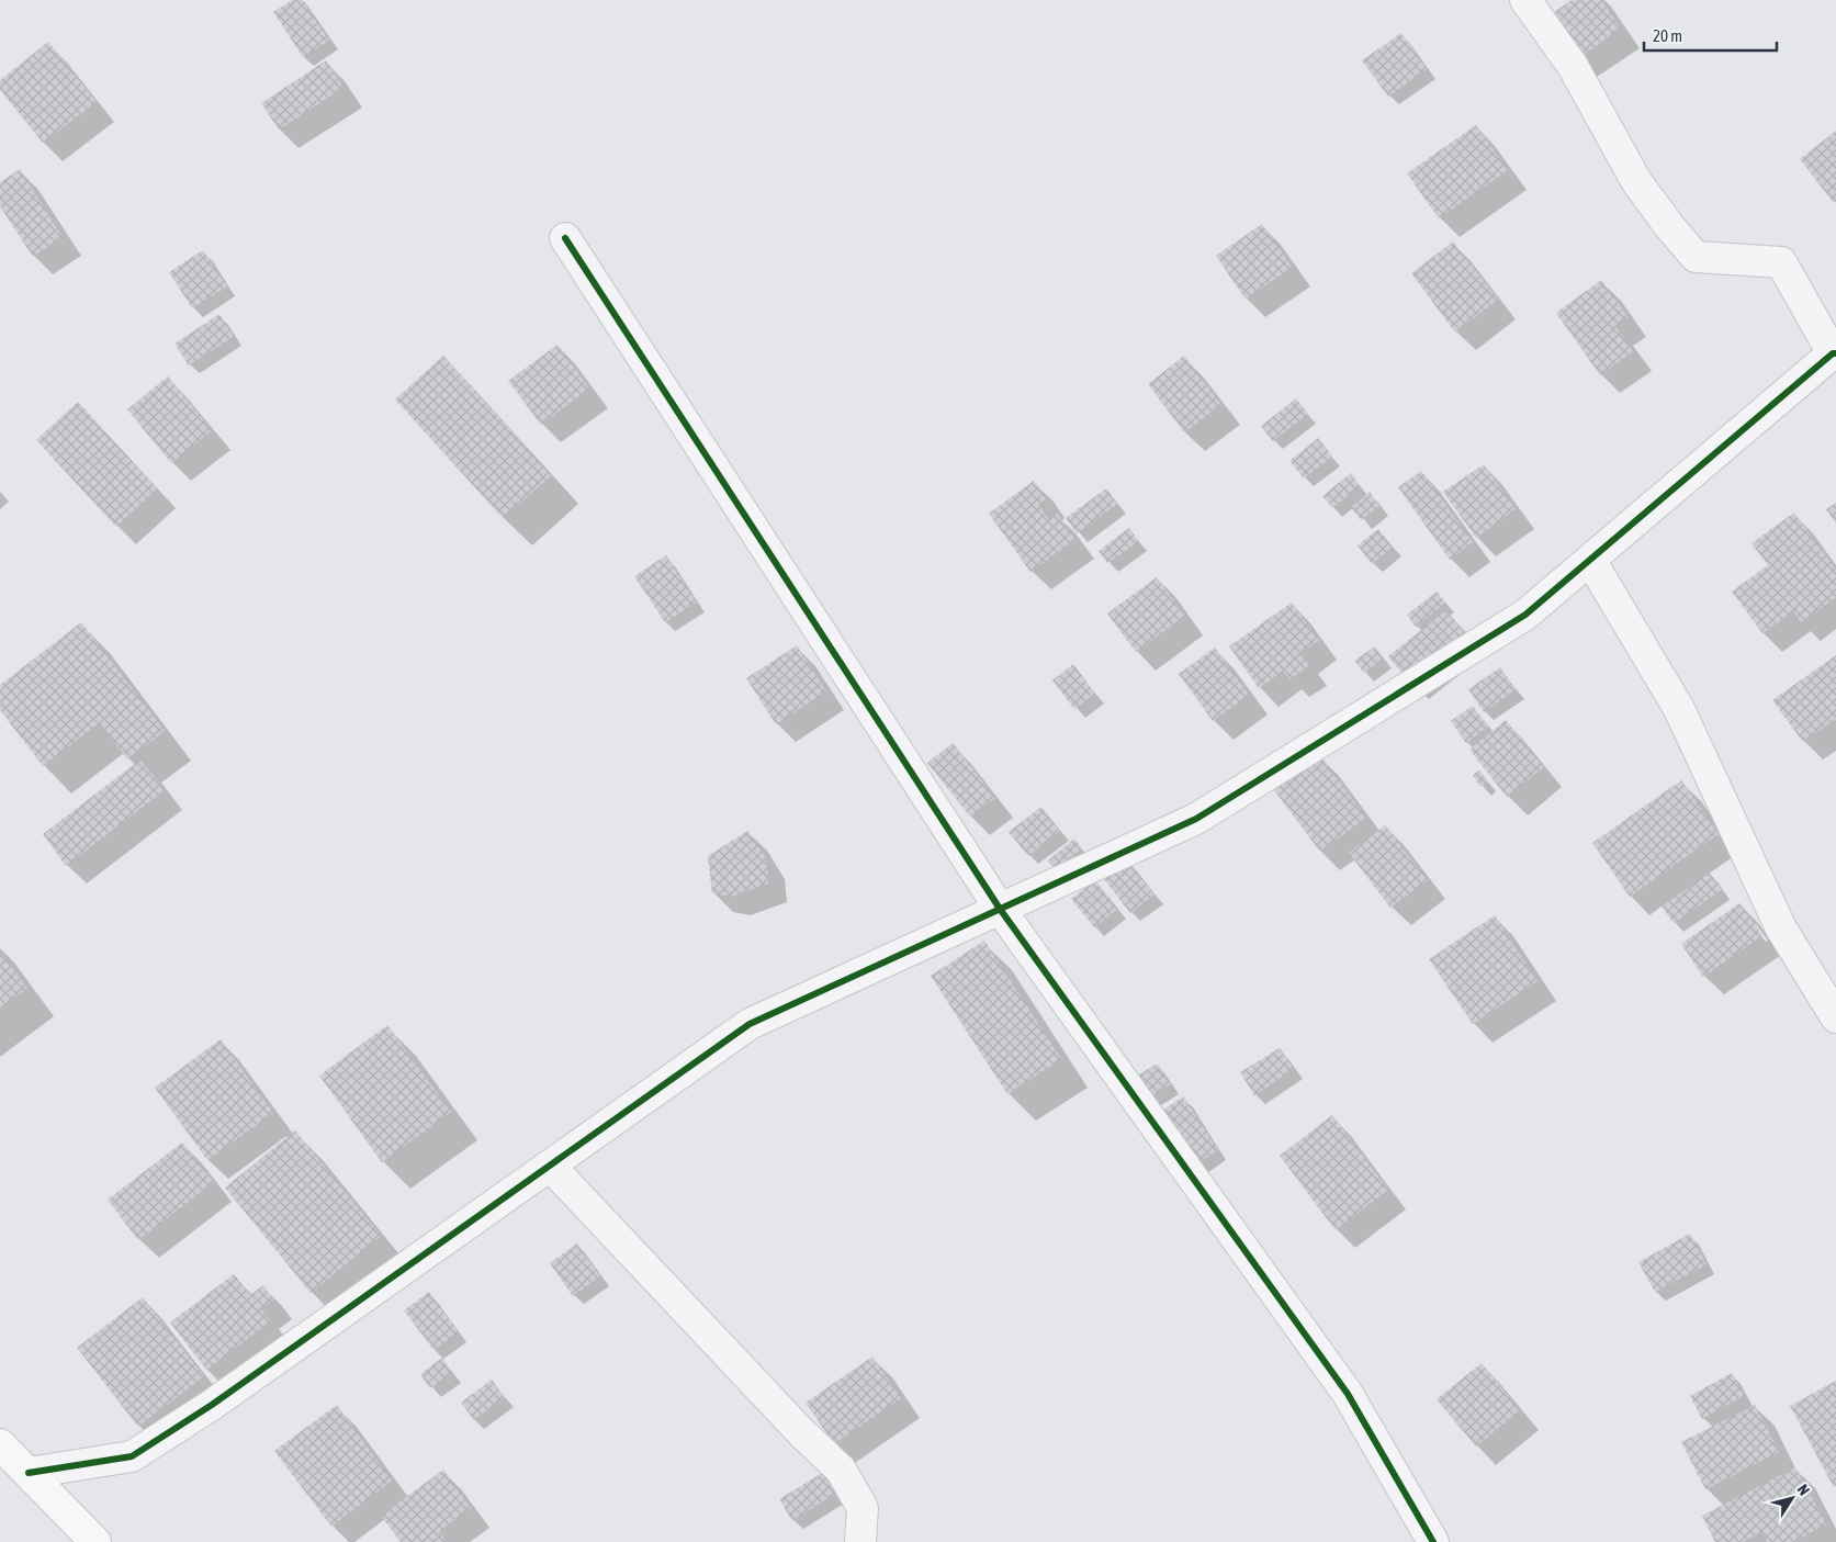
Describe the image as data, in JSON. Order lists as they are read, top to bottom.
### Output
{
  "scale_bar": "20 m",
  "north": "top right"
}
